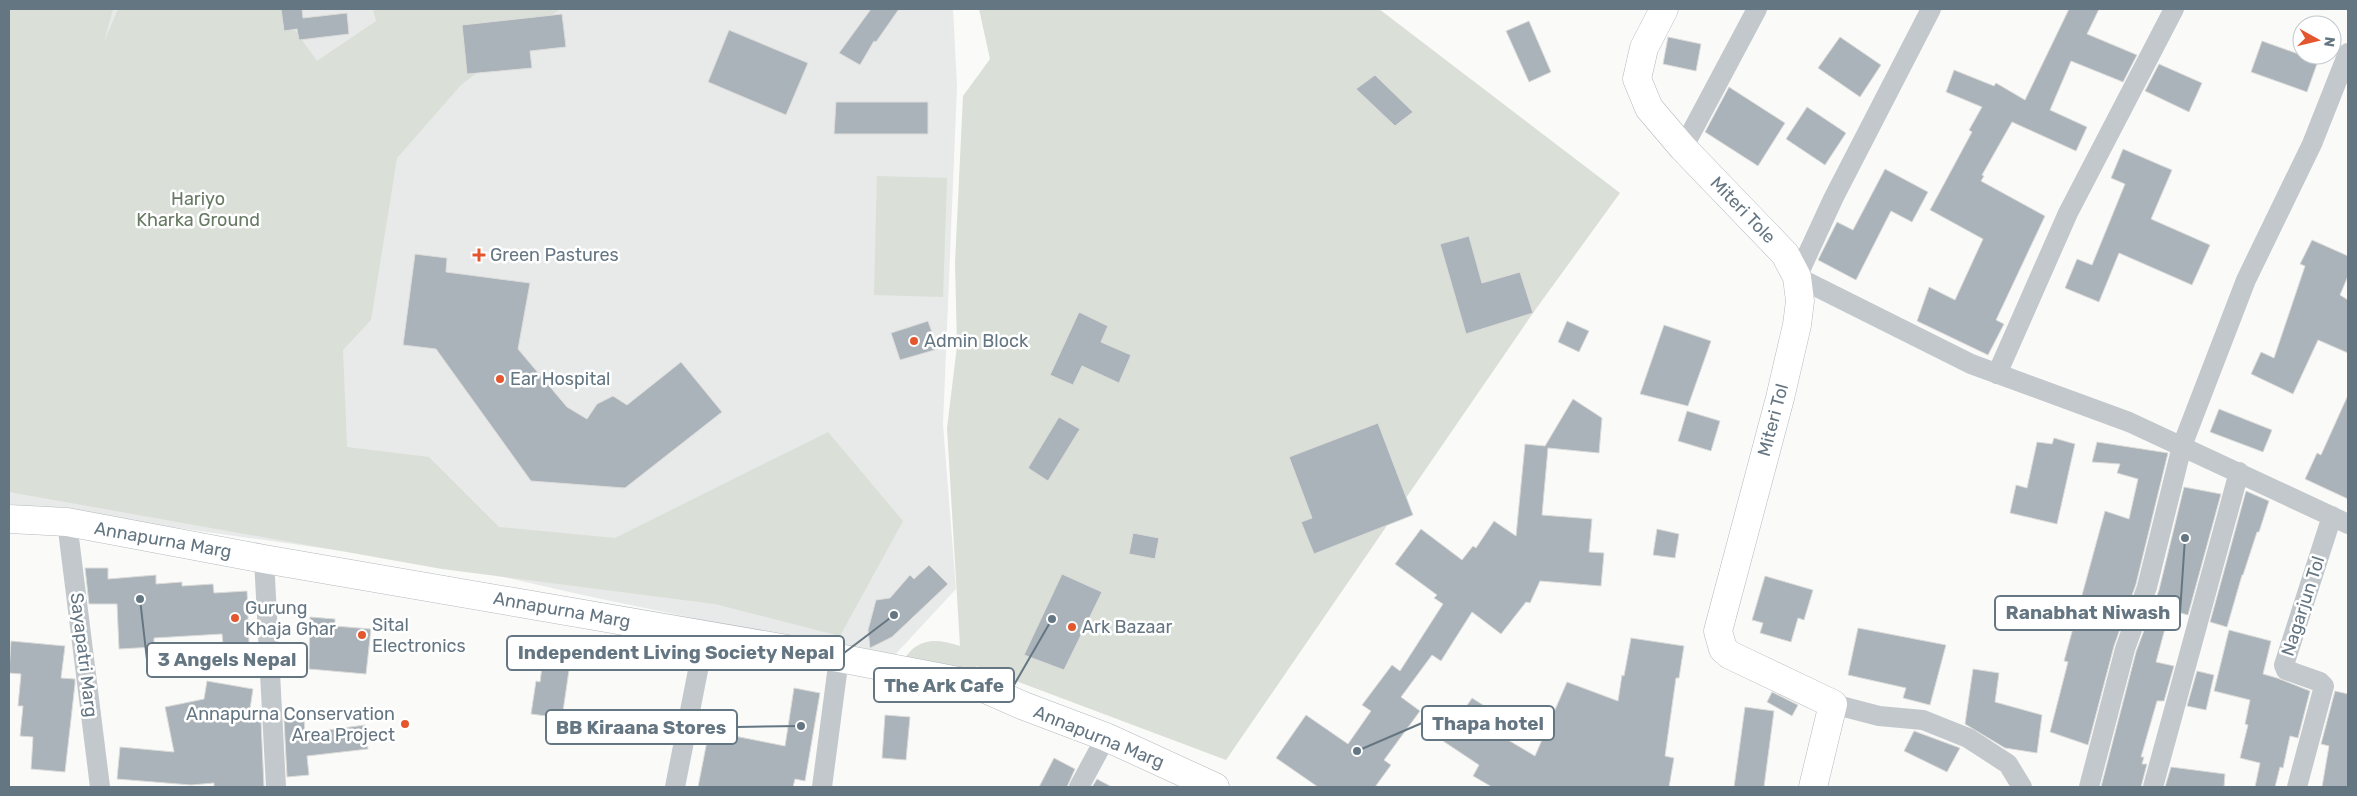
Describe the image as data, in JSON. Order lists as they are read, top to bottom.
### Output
{
  "streets": {
    "main road": ["Miteri Tole", "Miteri Tol", "Annapurna Marg"],
    "street": ["Nagarjun Tol", "Sayapatri Marg"]
  },
  "crossings": [
    ["Miteri Tole", "Miteri Tol"],
    ["Annapurna Marg", "Sayapatri Marg"]
  ],
  "parks": ["Hariyo Kharka Ground"],
  "places": {
    "health": ["Green Pastures"],
    "other": [
      "Admin Block",
      "Ear Hospital",
      "Ranabhat Niwash",
      "3 Angels Nepal",
      "Independent Living Society Nepal",
      "Gurung Khaja Ghar",
      "The Ark Cafe",
      "Ark Bazaar",
      "Sital Electronics",
      "Annapurna Conservation Area Project",
      "BB Kiraana Stores",
      "Thapa hotel"
    ]
  },
  "north": "right"
}
